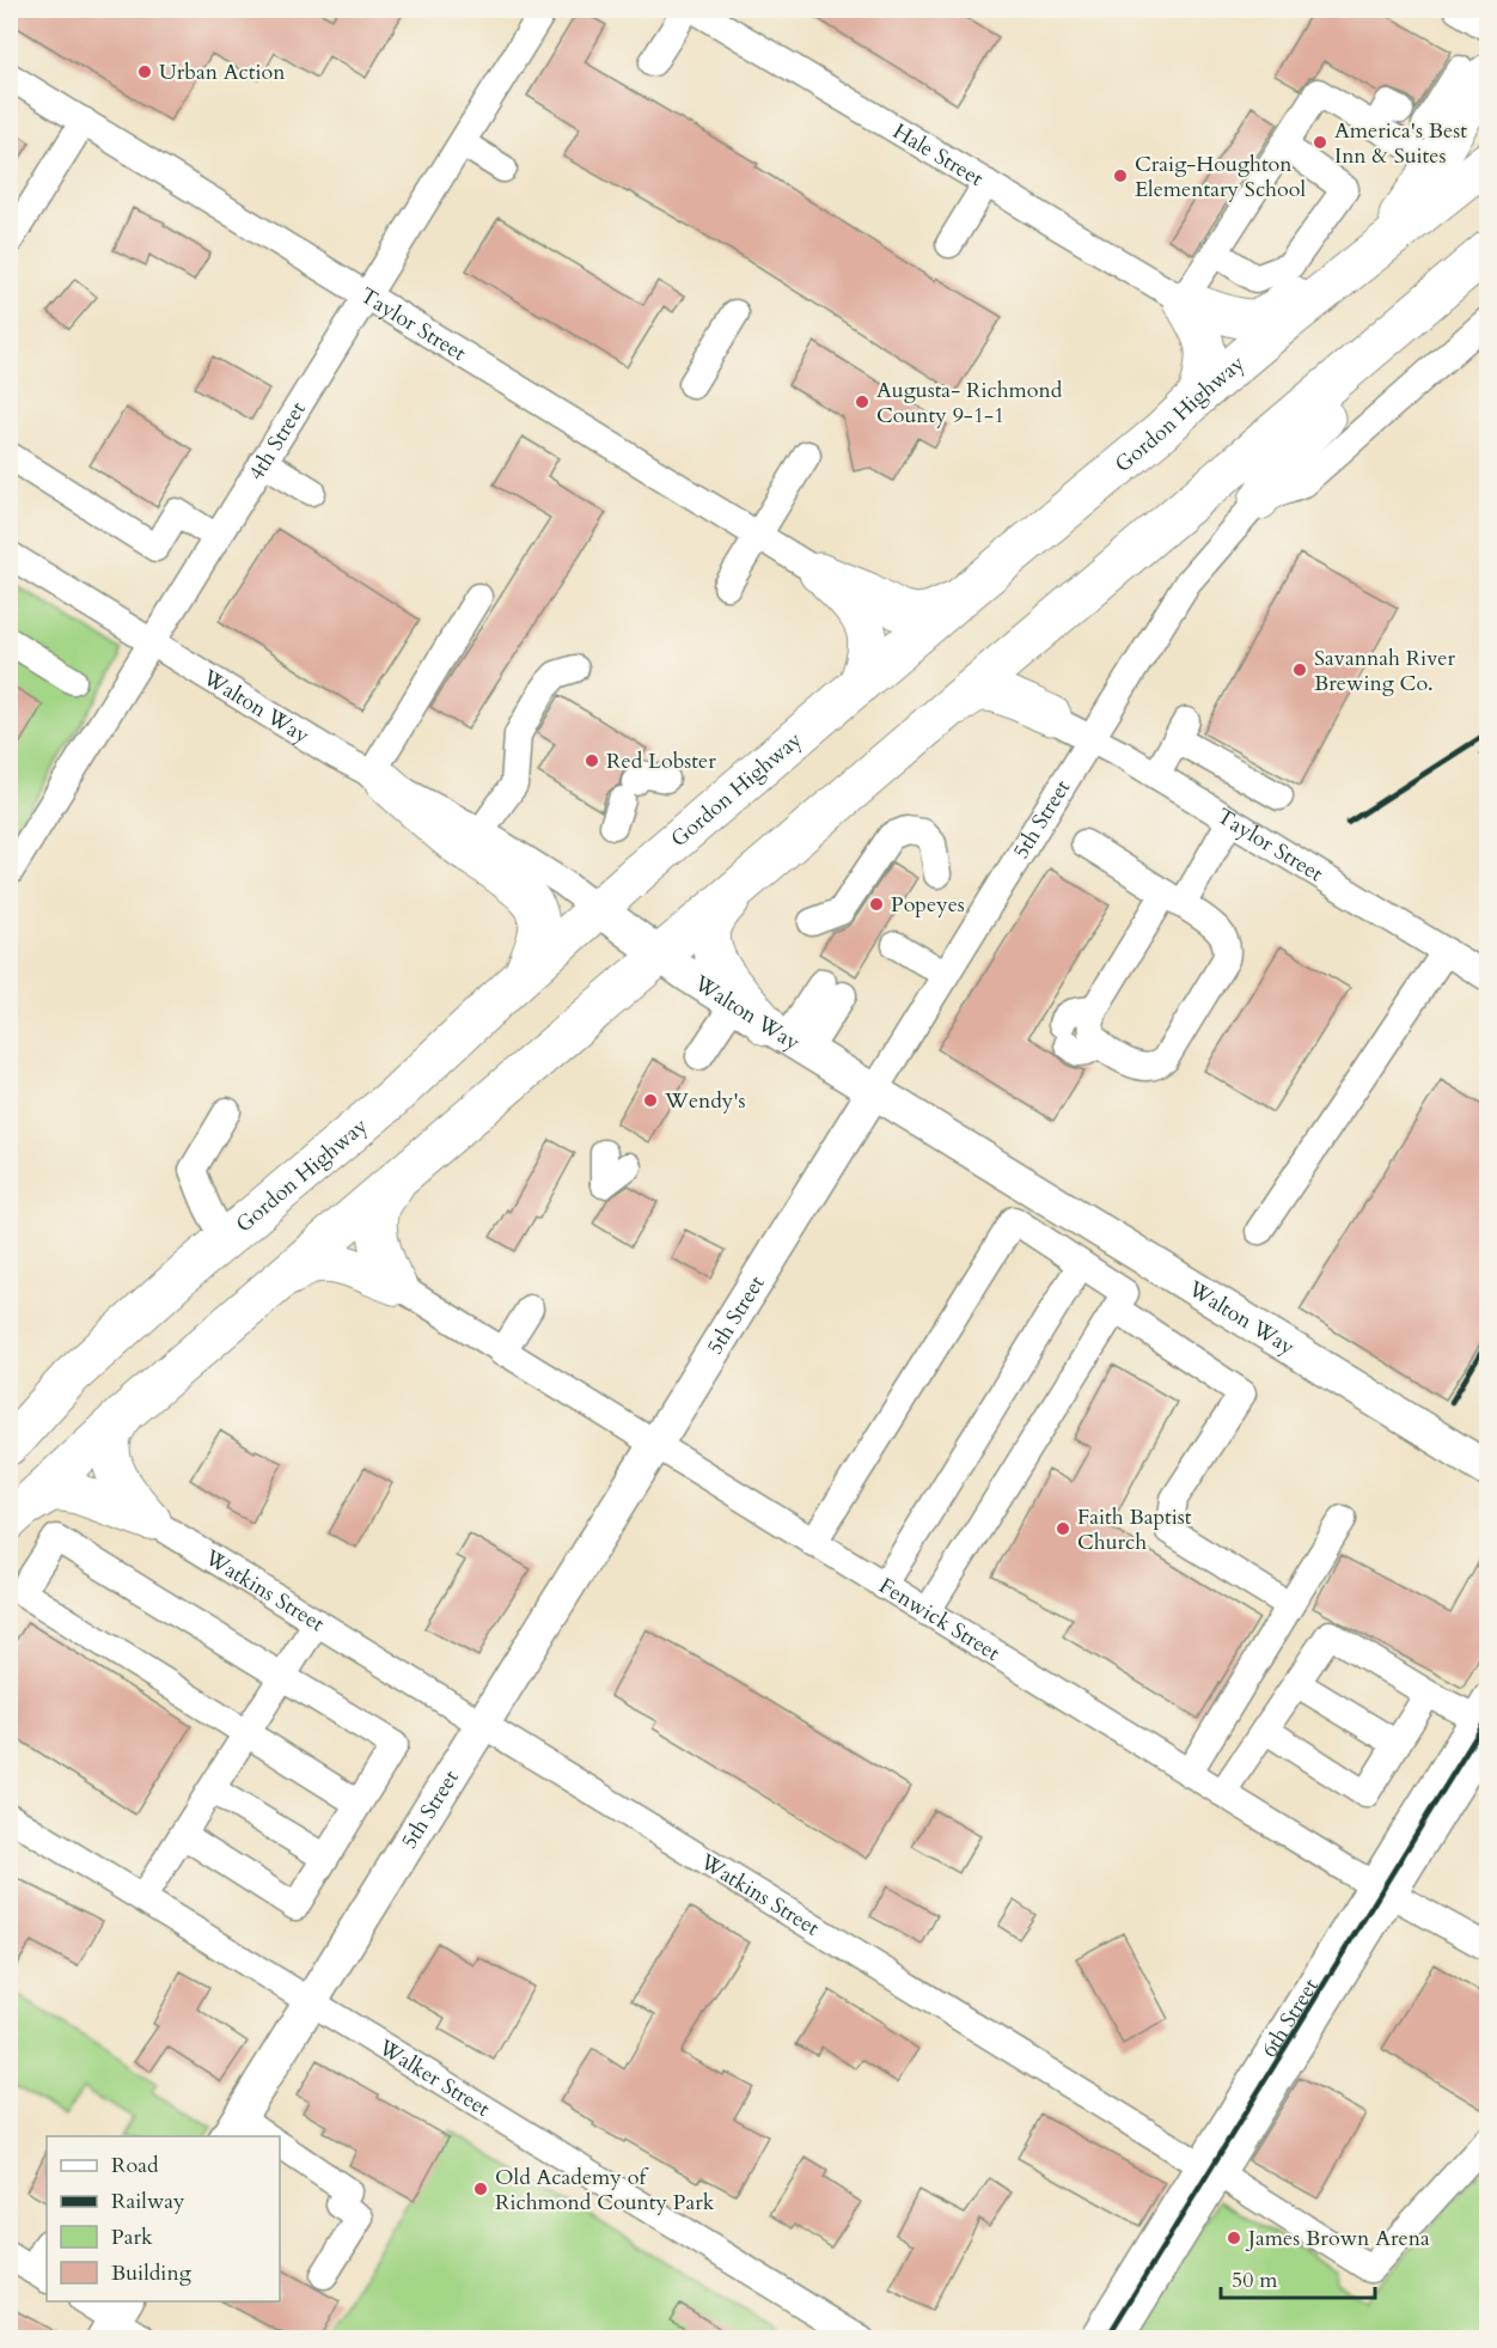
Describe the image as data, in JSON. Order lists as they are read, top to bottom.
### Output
{
  "streets": {
    "highway": ["Gordon Highway"],
    "main road": ["Walton Way", "5th Street"],
    "street": [
      "Hale Street",
      "Taylor Street",
      "4th Street",
      "Watkins Street",
      "Fenwick Street",
      "6th Street",
      "Walker Street"
    ]
  },
  "crossings": [
    ["Taylor Street", "4th Street"],
    ["Taylor Street", "5th Street"],
    ["Gordon Highway", "Walton Way"],
    ["4th Street", "Walton Way"],
    ["Walton Way", "5th Street"],
    ["5th Street", "Watkins Street"],
    ["5th Street", "Fenwick Street"],
    ["5th Street", "Walker Street"],
    ["Watkins Street", "6th Street"],
    ["Fenwick Street", "6th Street"]
  ],
  "places": [
    "Urban Action",
    "America's Best Inn & Suites",
    "Craig-Houghton Elementary School",
    "Augusta- Richmond County 9-1-1",
    "Savannah River Brewing Co.",
    "Red Lobster",
    "Popeyes",
    "Wendy's",
    "Faith Baptist Church",
    "Old Academy of Richmond County Park",
    "James Brown Arena"
  ],
  "legend": [
    "Road",
    "Railway",
    "Park",
    "Building"
  ],
  "scale_bar": "50 m"
}
